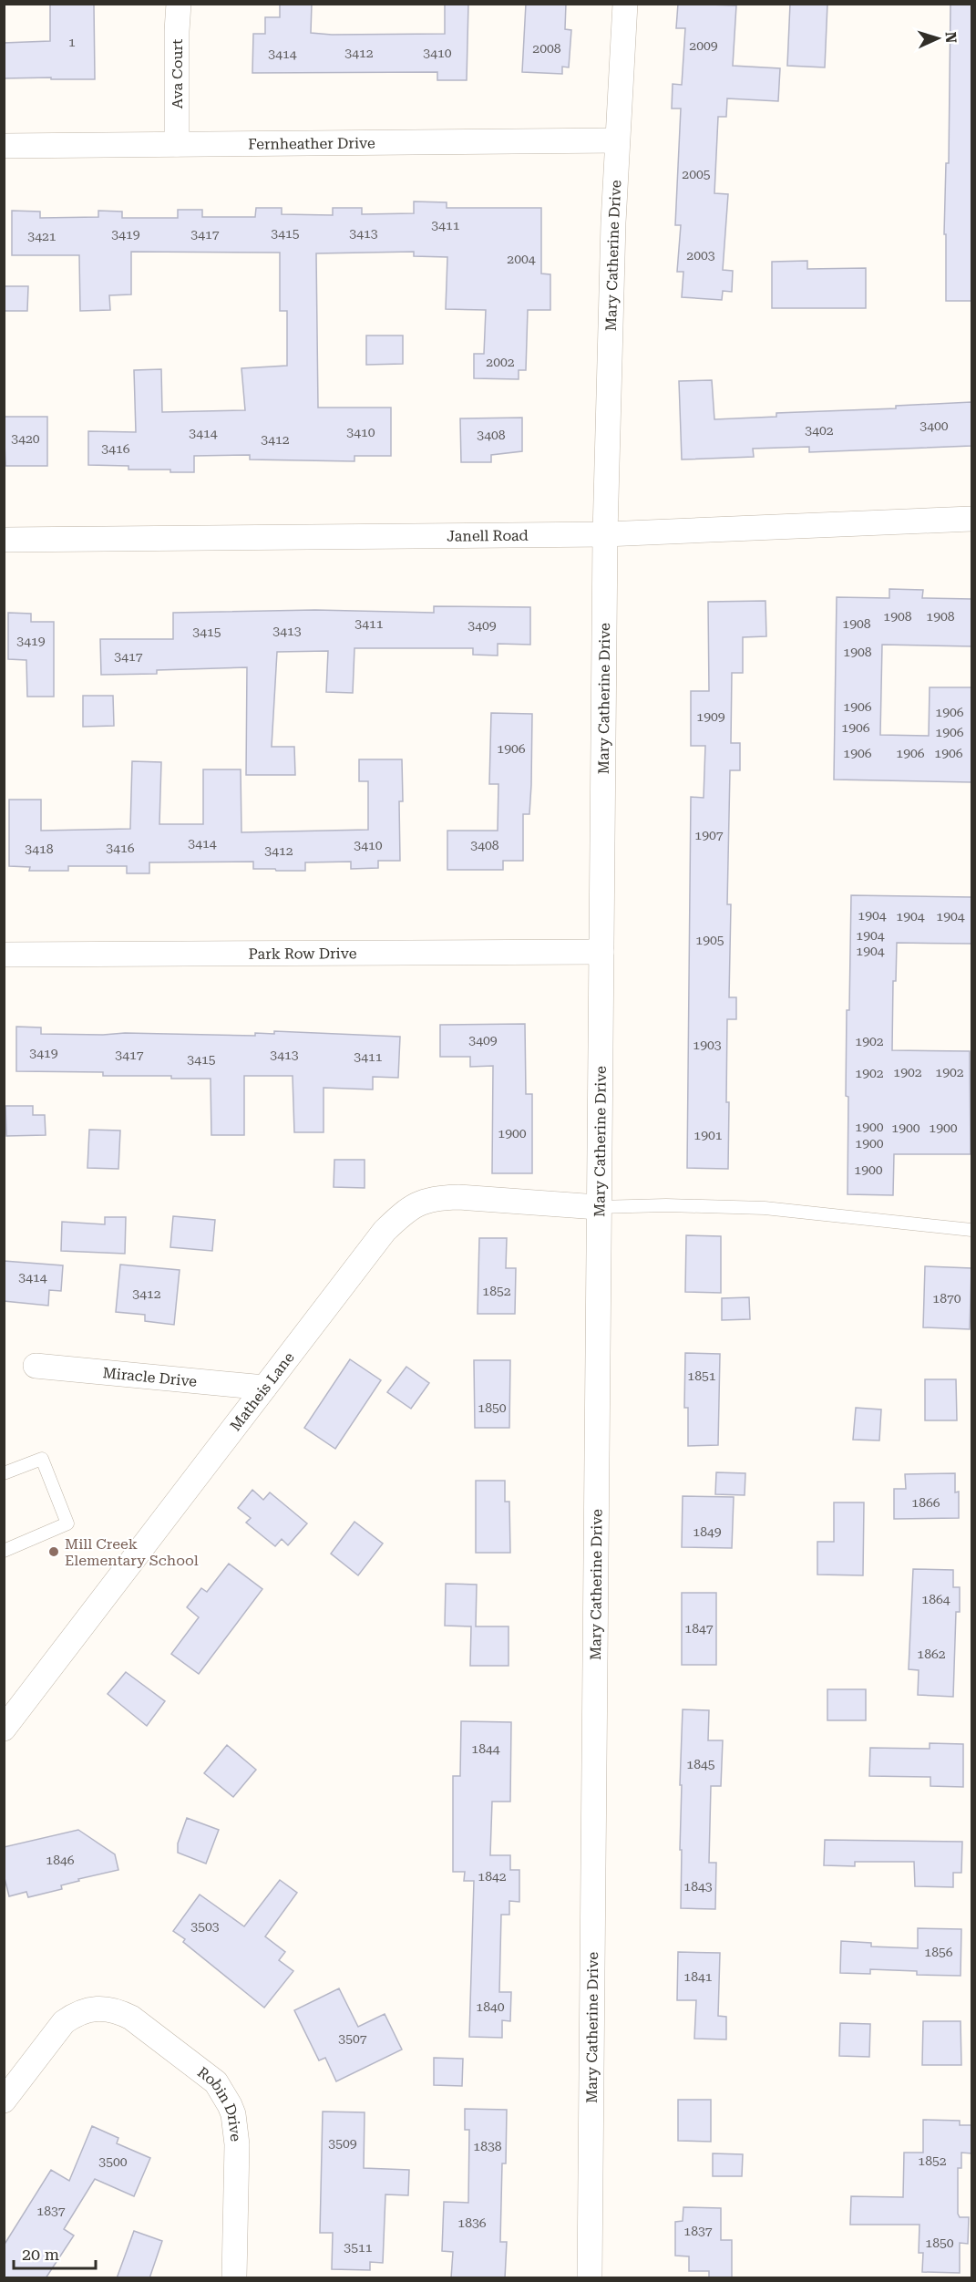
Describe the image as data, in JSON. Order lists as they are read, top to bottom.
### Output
{
  "streets": {
    "street": [
      "Ava Court",
      "Fernheather Drive",
      "Mary Catherine Drive",
      "Janell Road",
      "Park Row Drive",
      "Miracle Drive",
      "Matheis Lane",
      "Robin Drive"
    ]
  },
  "crossings": [
    ["Ava Court", "Fernheather Drive"],
    ["Fernheather Drive", "Mary Catherine Drive"],
    ["Mary Catherine Drive", "Janell Road"],
    ["Mary Catherine Drive", "Park Row Drive"],
    ["Mary Catherine Drive", "Matheis Lane"],
    ["Miracle Drive", "Matheis Lane"]
  ],
  "places": ["Mill Creek Elementary School"],
  "house_numbers": [
    "1",
    "2009",
    "2008",
    "3412",
    "3410",
    "3414",
    "2005",
    "3411",
    "3415",
    "3413",
    "3419",
    "3417",
    "3421",
    "2003",
    "2004",
    "2002",
    "3400",
    "3402",
    "3410",
    "3414",
    "3408",
    "3420",
    "3412",
    "3416",
    "1908",
    "1908",
    "3411",
    "1908",
    "3409",
    "3413",
    "3415",
    "3419",
    "1908",
    "3417",
    "1906",
    "1906",
    "1909",
    "1906",
    "1906",
    "1906",
    "1906",
    "1906",
    "1906",
    "1907",
    "3414",
    "3410",
    "3408",
    "3416",
    "3418",
    "3412",
    "1904",
    "1904",
    "1904",
    "1904",
    "1905",
    "1904",
    "3409",
    "1902",
    "1903",
    "3419",
    "3417",
    "3413",
    "3411",
    "3415",
    "1902",
    "1902",
    "1902",
    "1900",
    "1900",
    "1900",
    "1900",
    "1901",
    "1900",
    "1900",
    "3414",
    "1852",
    "3412",
    "1870",
    "1851",
    "1850",
    "1866",
    "1849",
    "1864",
    "1847",
    "1862",
    "1844",
    "1845",
    "1846",
    "1842",
    "1843",
    "3503",
    "1856",
    "1841",
    "1840",
    "3507",
    "3509",
    "1838",
    "1852",
    "3500",
    "1837",
    "1836",
    "1837",
    "1850",
    "3511"
  ],
  "scale_bar": "20 m",
  "north": "right"
}
